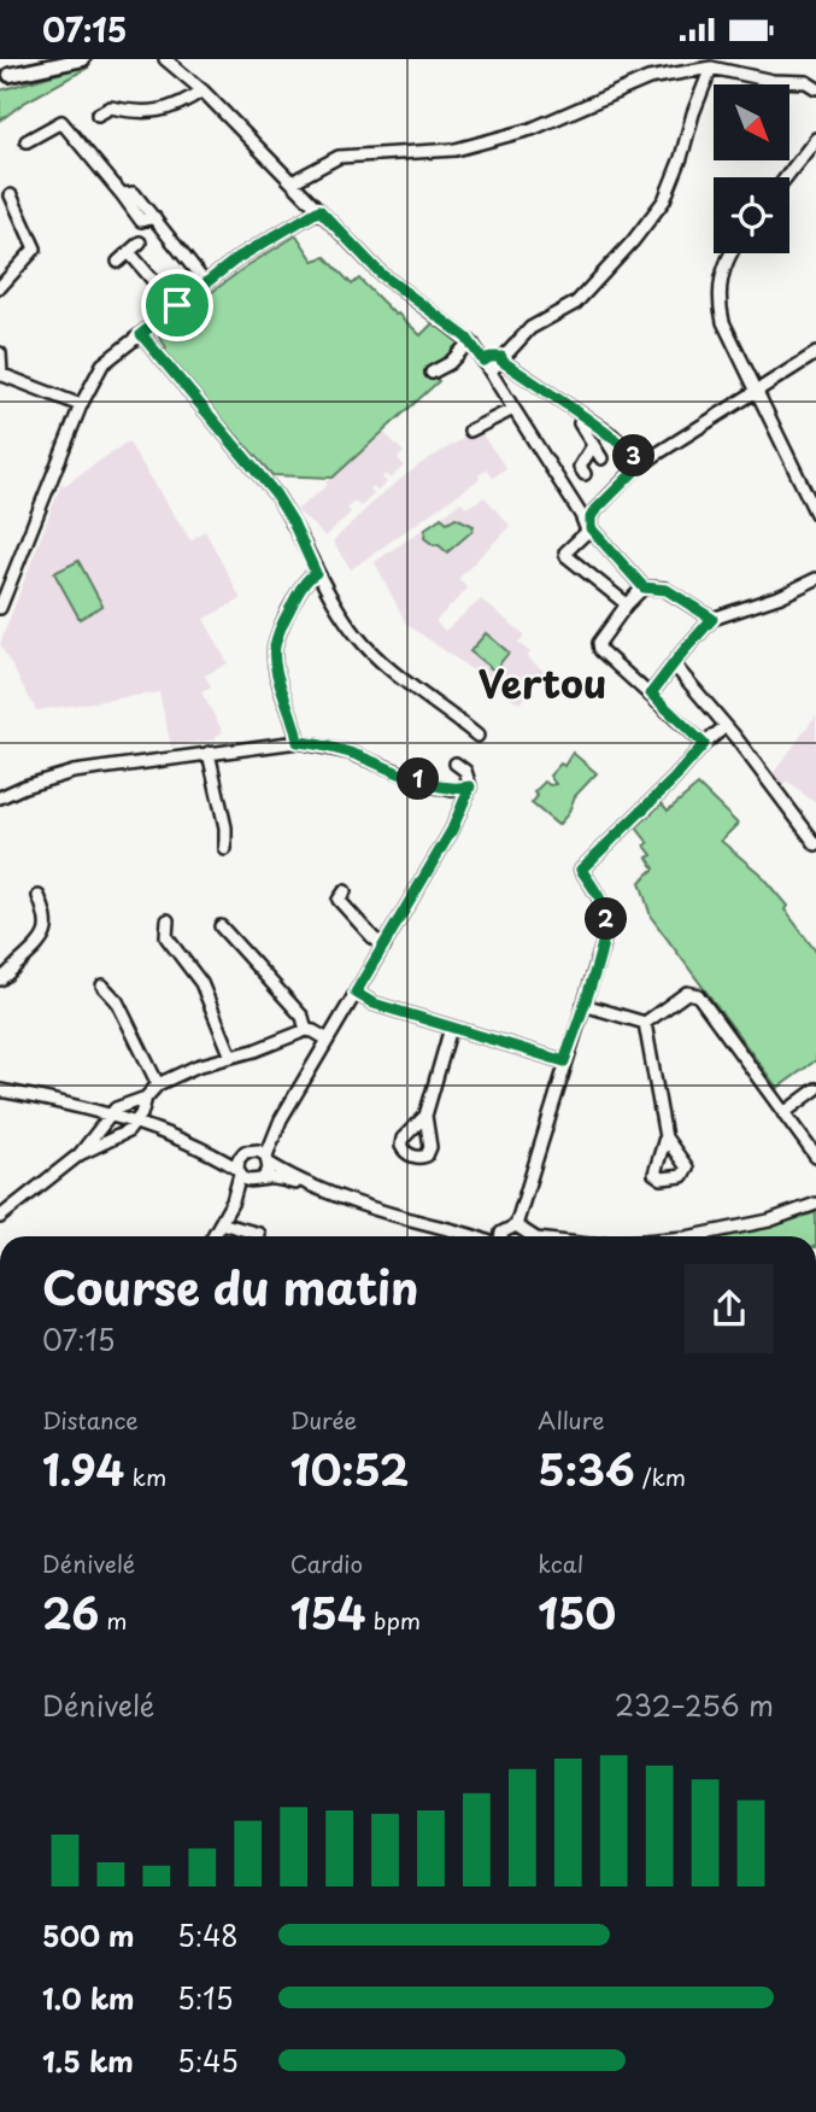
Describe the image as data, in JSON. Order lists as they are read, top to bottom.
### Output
{
  "districts": ["Vertou"],
  "north": "bottom right",
  "page": {
    "status": "07:15",
    "pins": ["3", "1", "2"],
    "heading": ["Course du matin", "07:15"],
    "stats": [
      ["Distance", "1.94 km"],
      ["Durée", "10:52"],
      ["Allure", "5:36 /km"],
      ["Dénivelé", "26 m"],
      ["Cardio", "154 bpm"],
      ["kcal", "150"]
    ],
    "chart": ["Dénivelé", "232–256 m"],
    "list": [
      {
        "name": "500 m",
        "note": "5:48"
      },
      {
        "name": "1.0 km",
        "note": "5:15"
      },
      {
        "name": "1.5 km",
        "note": "5:45"
      }
    ]
  }
}
